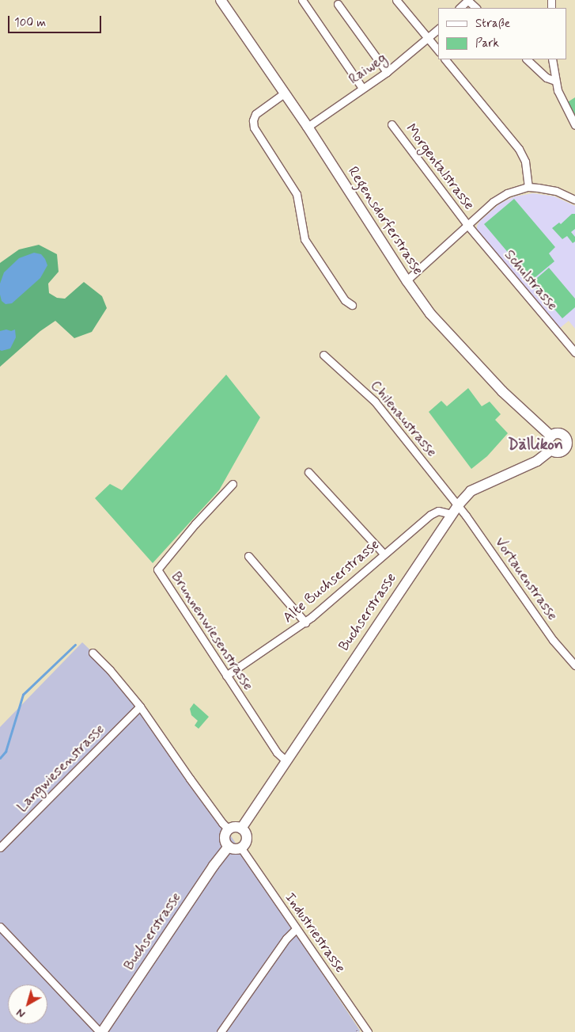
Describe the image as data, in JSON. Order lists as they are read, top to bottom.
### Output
{
  "streets": {
    "street": [
      "Raiweg",
      "Morgentalstrasse",
      "Regensdorferstrasse",
      "Schulstrasse",
      "Chilenaustrasse",
      "Vortauenstrasse",
      "Alte Buchserstrasse",
      "Buchserstrasse",
      "Brunnenwiesenstrasse",
      "Langwiesenstrasse",
      "Industriestrasse"
    ]
  },
  "crossings": [
    ["Raiweg", "Regensdorferstrasse"],
    ["Morgentalstrasse", "Schulstrasse"],
    ["Regensdorferstrasse", "Buchserstrasse"],
    ["Chilenaustrasse", "Vortauenstrasse"],
    ["Chilenaustrasse", "Buchserstrasse"],
    ["Vortauenstrasse", "Buchserstrasse"],
    ["Alte Buchserstrasse", "Buchserstrasse"],
    ["Alte Buchserstrasse", "Brunnenwiesenstrasse"],
    ["Buchserstrasse", "Brunnenwiesenstrasse"],
    ["Buchserstrasse", "Industriestrasse"]
  ],
  "districts": ["Dällikon"],
  "legend": ["Straße", "Park"],
  "scale_bar": "100 m",
  "north": "bottom left"
}
